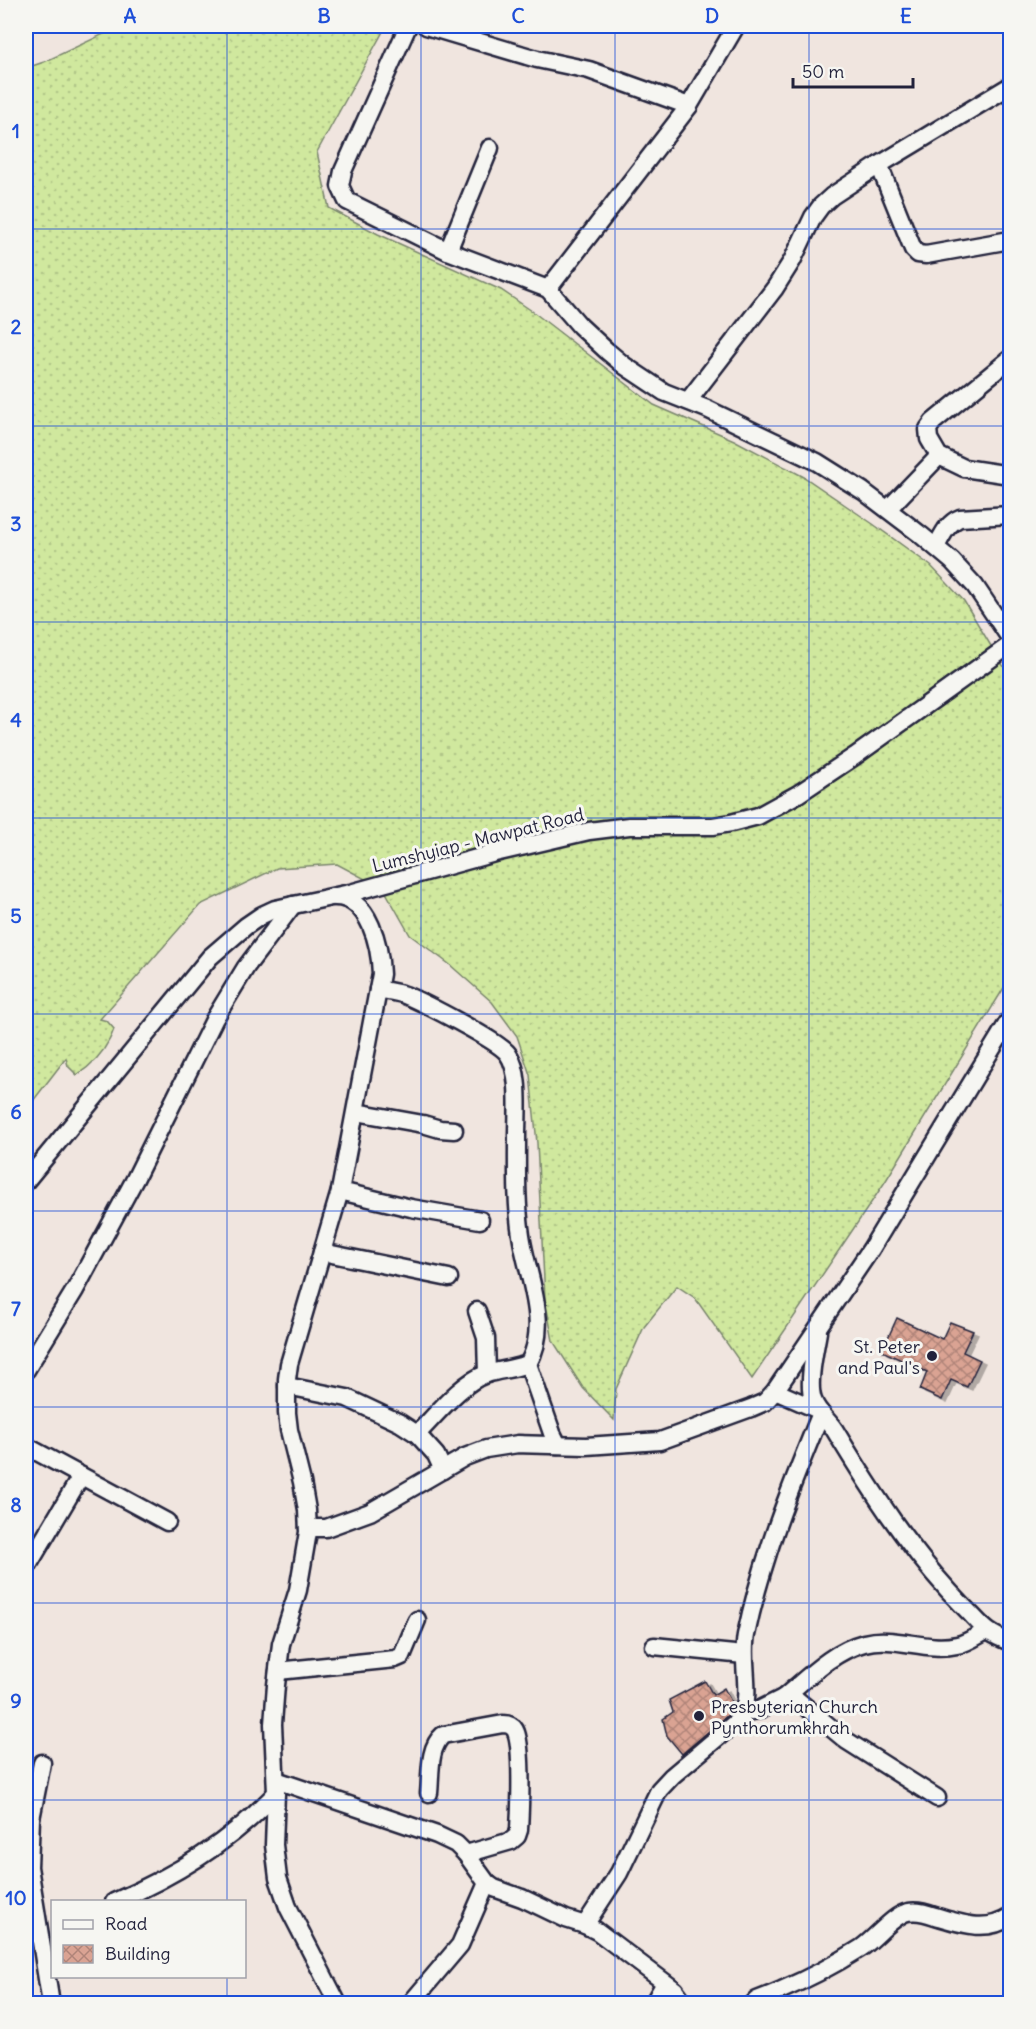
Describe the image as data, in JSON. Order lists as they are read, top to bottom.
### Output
{
  "streets": {
    "street": ["Lumshyiap - Mawpat Road"]
  },
  "places": ["St. Peter and Paul's", "Presbyterian Church Pynthorumkhrah"],
  "legend": ["Road", "Building"],
  "scale_bar": "50 m",
  "grid": {
    "columns": [
      "A",
      "B",
      "C",
      "D",
      "E"
    ],
    "rows": [
      "1",
      "2",
      "3",
      "4",
      "5",
      "6",
      "7",
      "8",
      "9",
      "10"
    ]
  }
}
